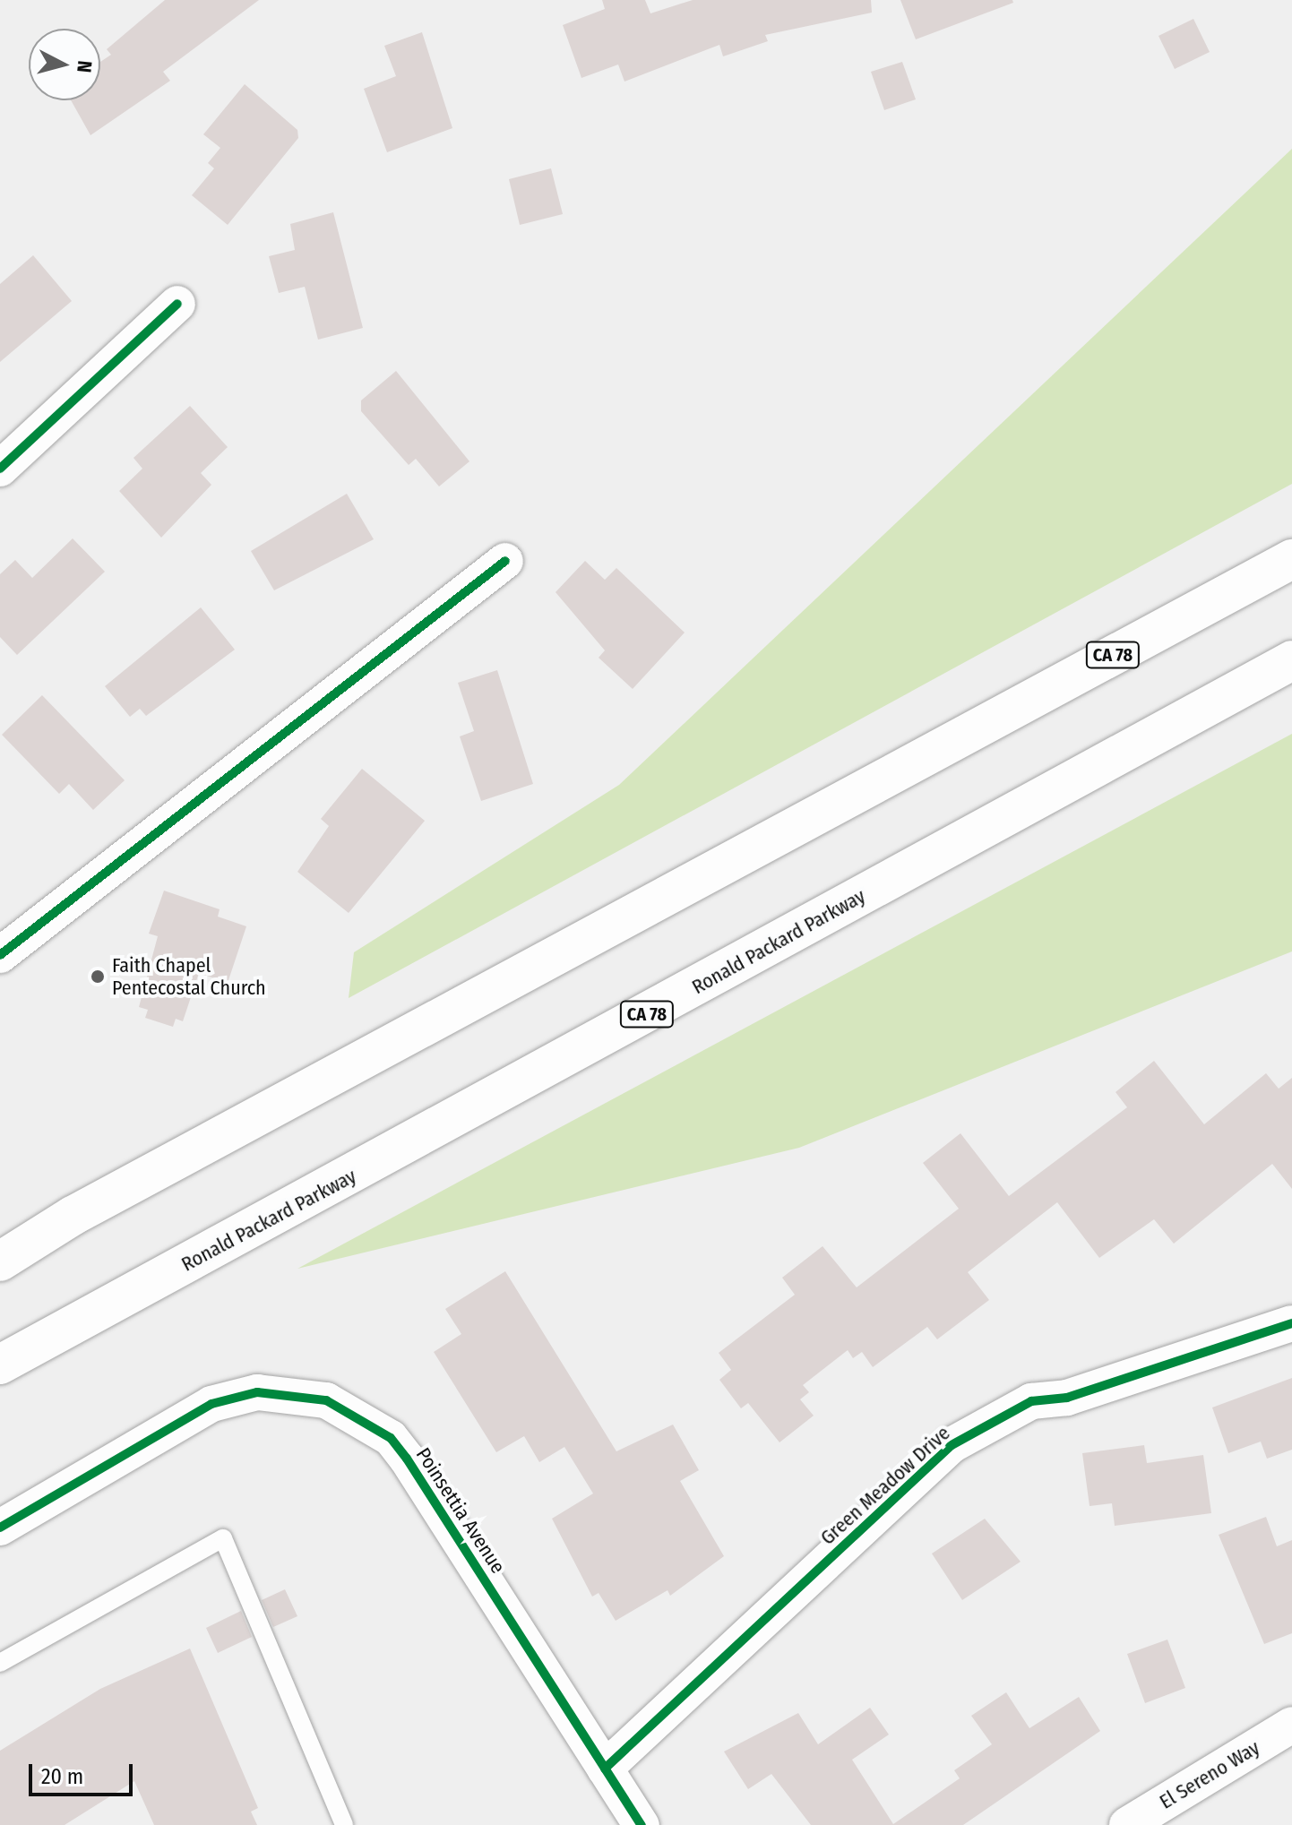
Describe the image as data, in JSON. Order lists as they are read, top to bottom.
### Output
{
  "streets": {
    "highway": ["CA 78", "Ronald Packard Parkway"],
    "street": ["Green Meadow Drive", "Poinsettia Avenue", "El Sereno Way"]
  },
  "crossings": [
    ["Green Meadow Drive", "Poinsettia Avenue"]
  ],
  "places": ["Faith Chapel Pentecostal Church"],
  "scale_bar": "20 m",
  "north": "right"
}
